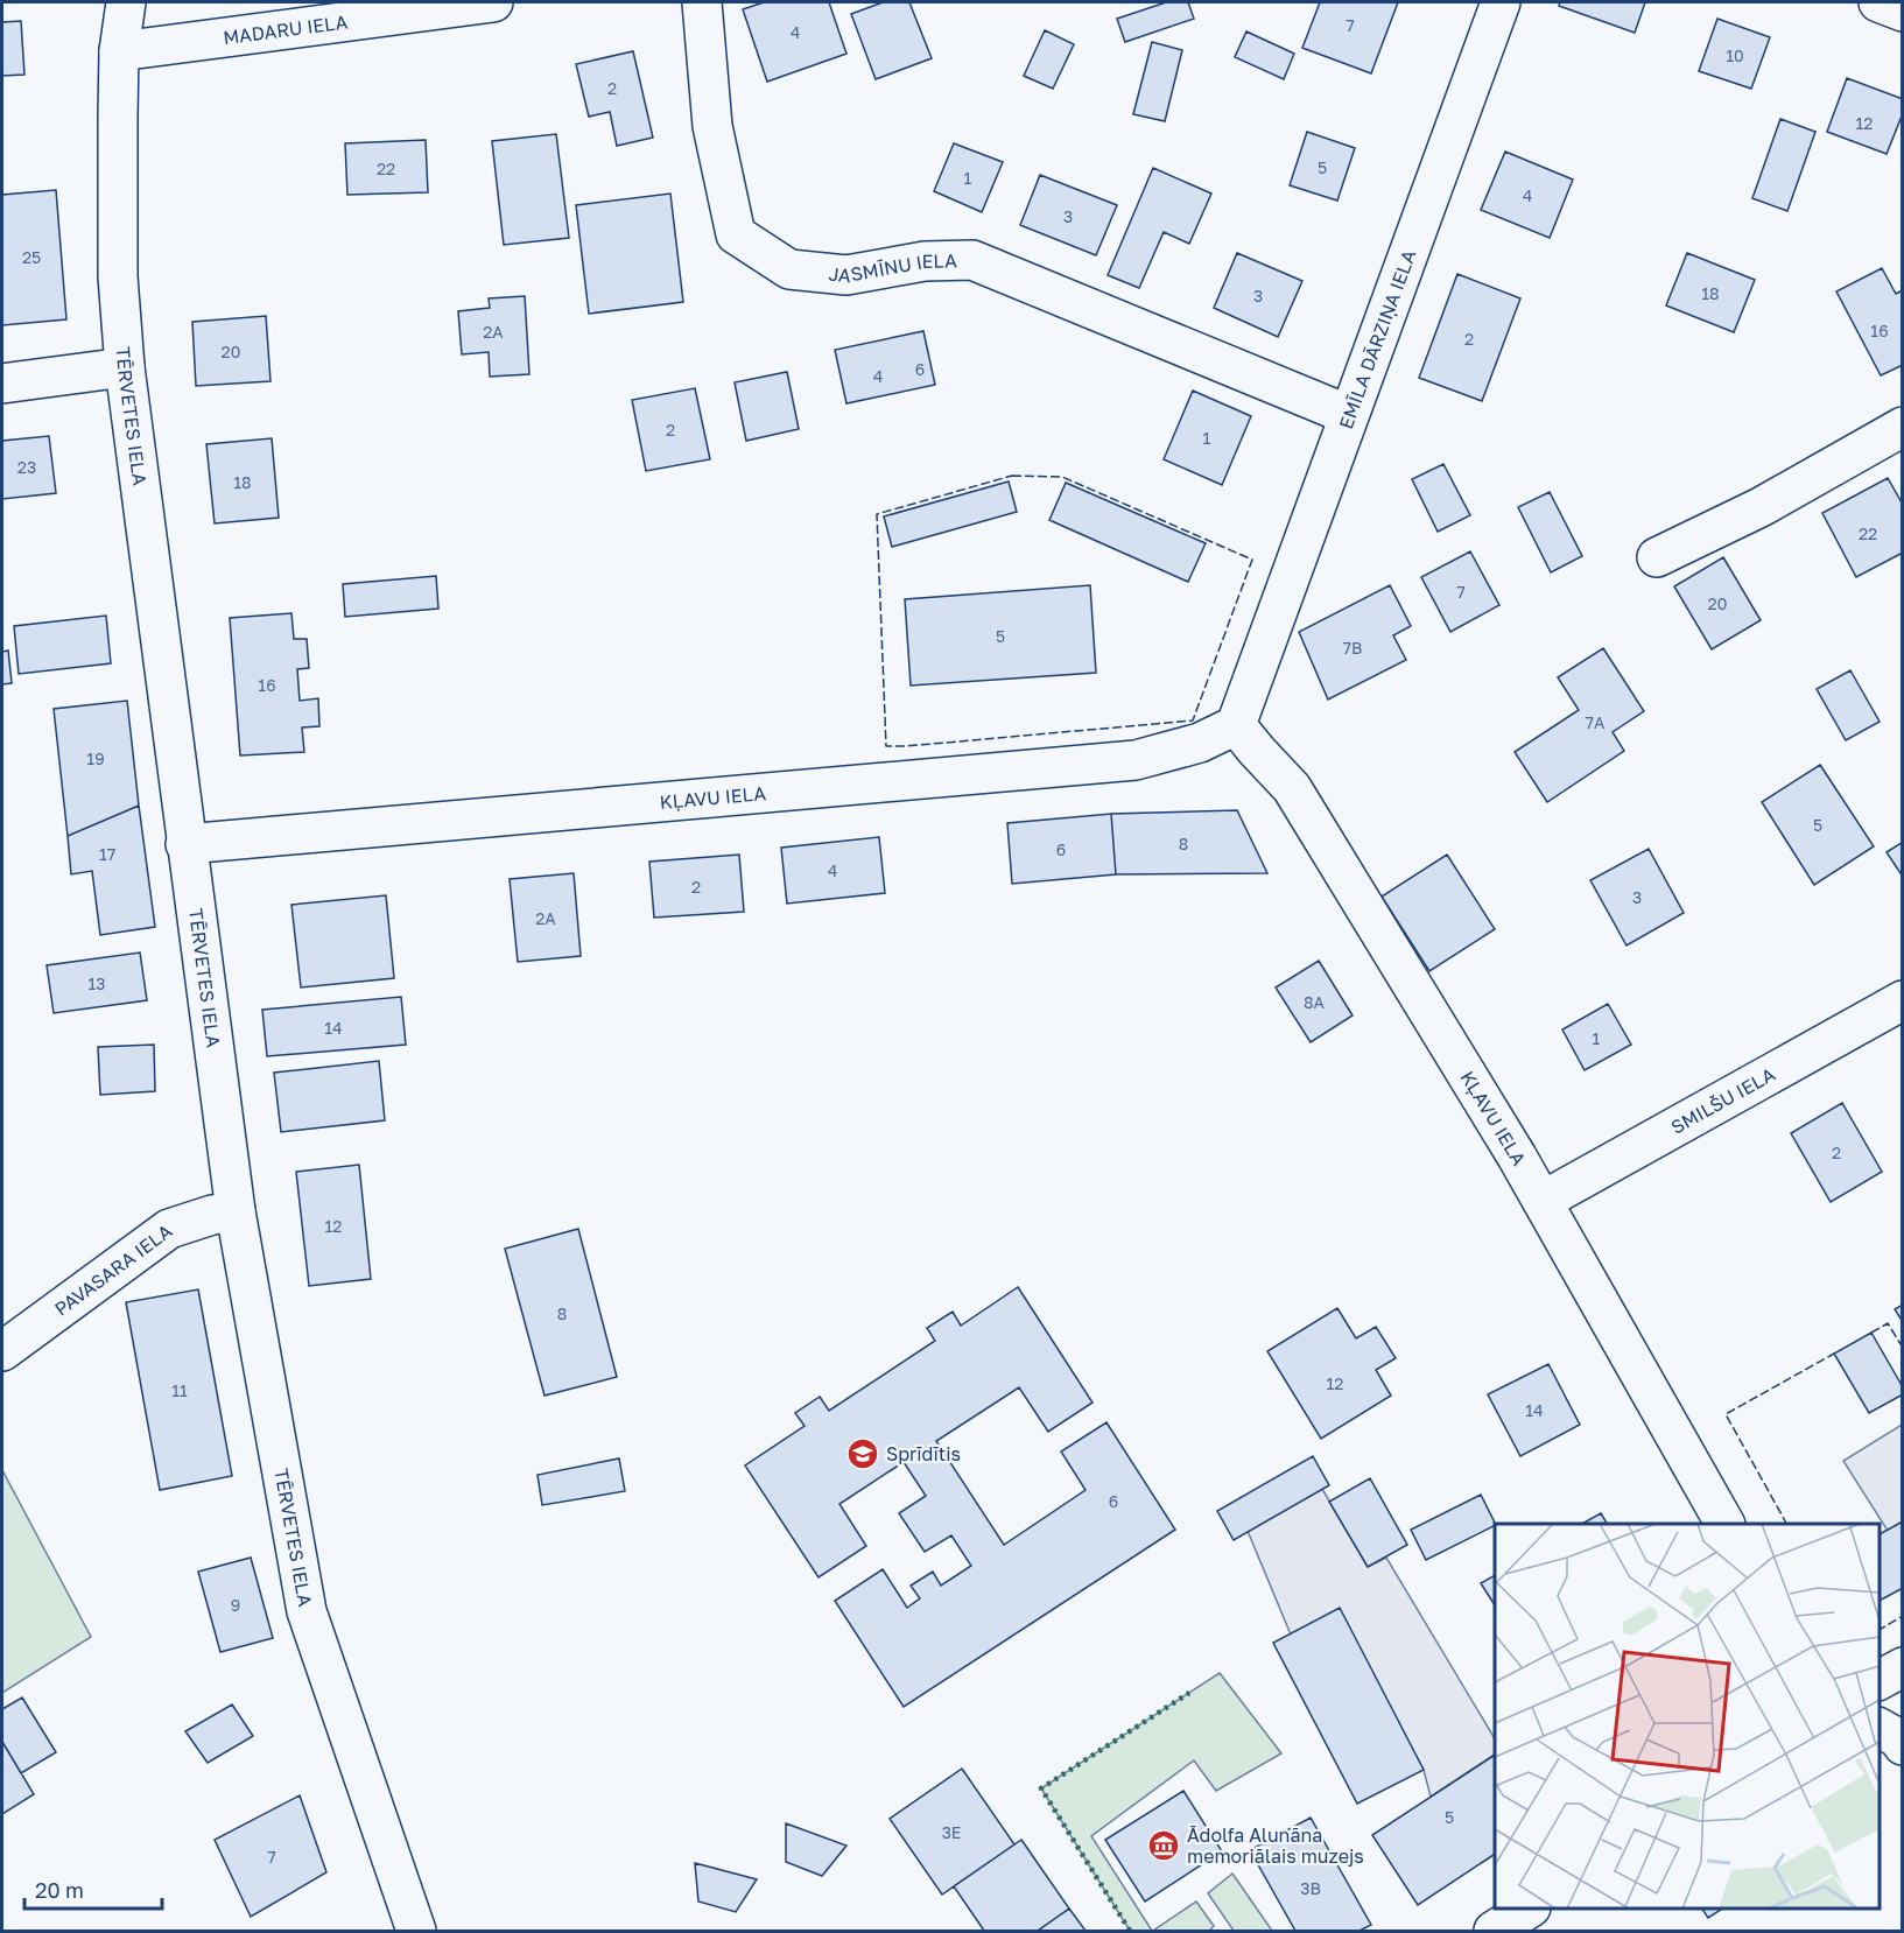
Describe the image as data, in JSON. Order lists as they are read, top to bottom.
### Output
{
  "streets": {
    "street": [
      "MADARU IELA",
      "JASMĪNU IELA",
      "EMĪLA DĀRZIŅA IELA",
      "TĒRVETES IELA",
      "KĻAVU IELA",
      "SMILŠU IELA",
      "PAVASARA IELA"
    ]
  },
  "crossings": [
    ["MADARU IELA", "TĒRVETES IELA"],
    ["JASMĪNU IELA", "EMĪLA DĀRZIŅA IELA"],
    ["EMĪLA DĀRZIŅA IELA", "KĻAVU IELA"],
    ["TĒRVETES IELA", "KĻAVU IELA"],
    ["TĒRVETES IELA", "PAVASARA IELA"],
    ["KĻAVU IELA", "SMILŠU IELA"]
  ],
  "places": {
    "school or university": ["Sprīdītis"],
    "museum": ["Ādolfa Alunāna memoriālais muzejs"]
  },
  "house_numbers": [
    "7",
    "4",
    "10",
    "2",
    "12",
    "5",
    "22",
    "1",
    "4",
    "3",
    "25",
    "18",
    "3",
    "16",
    "2A",
    "2",
    "20",
    "6",
    "4",
    "2",
    "1",
    "23",
    "18",
    "22",
    "7",
    "20",
    "5",
    "7B",
    "16",
    "7A",
    "19",
    "5",
    "8",
    "6",
    "17",
    "4",
    "2",
    "3",
    "2A",
    "13",
    "8A",
    "14",
    "1",
    "2",
    "12",
    "8",
    "12",
    "11",
    "14",
    "6",
    "9",
    "5",
    "3E",
    "7",
    "3B"
  ],
  "scale_bar": "20 m"
}
